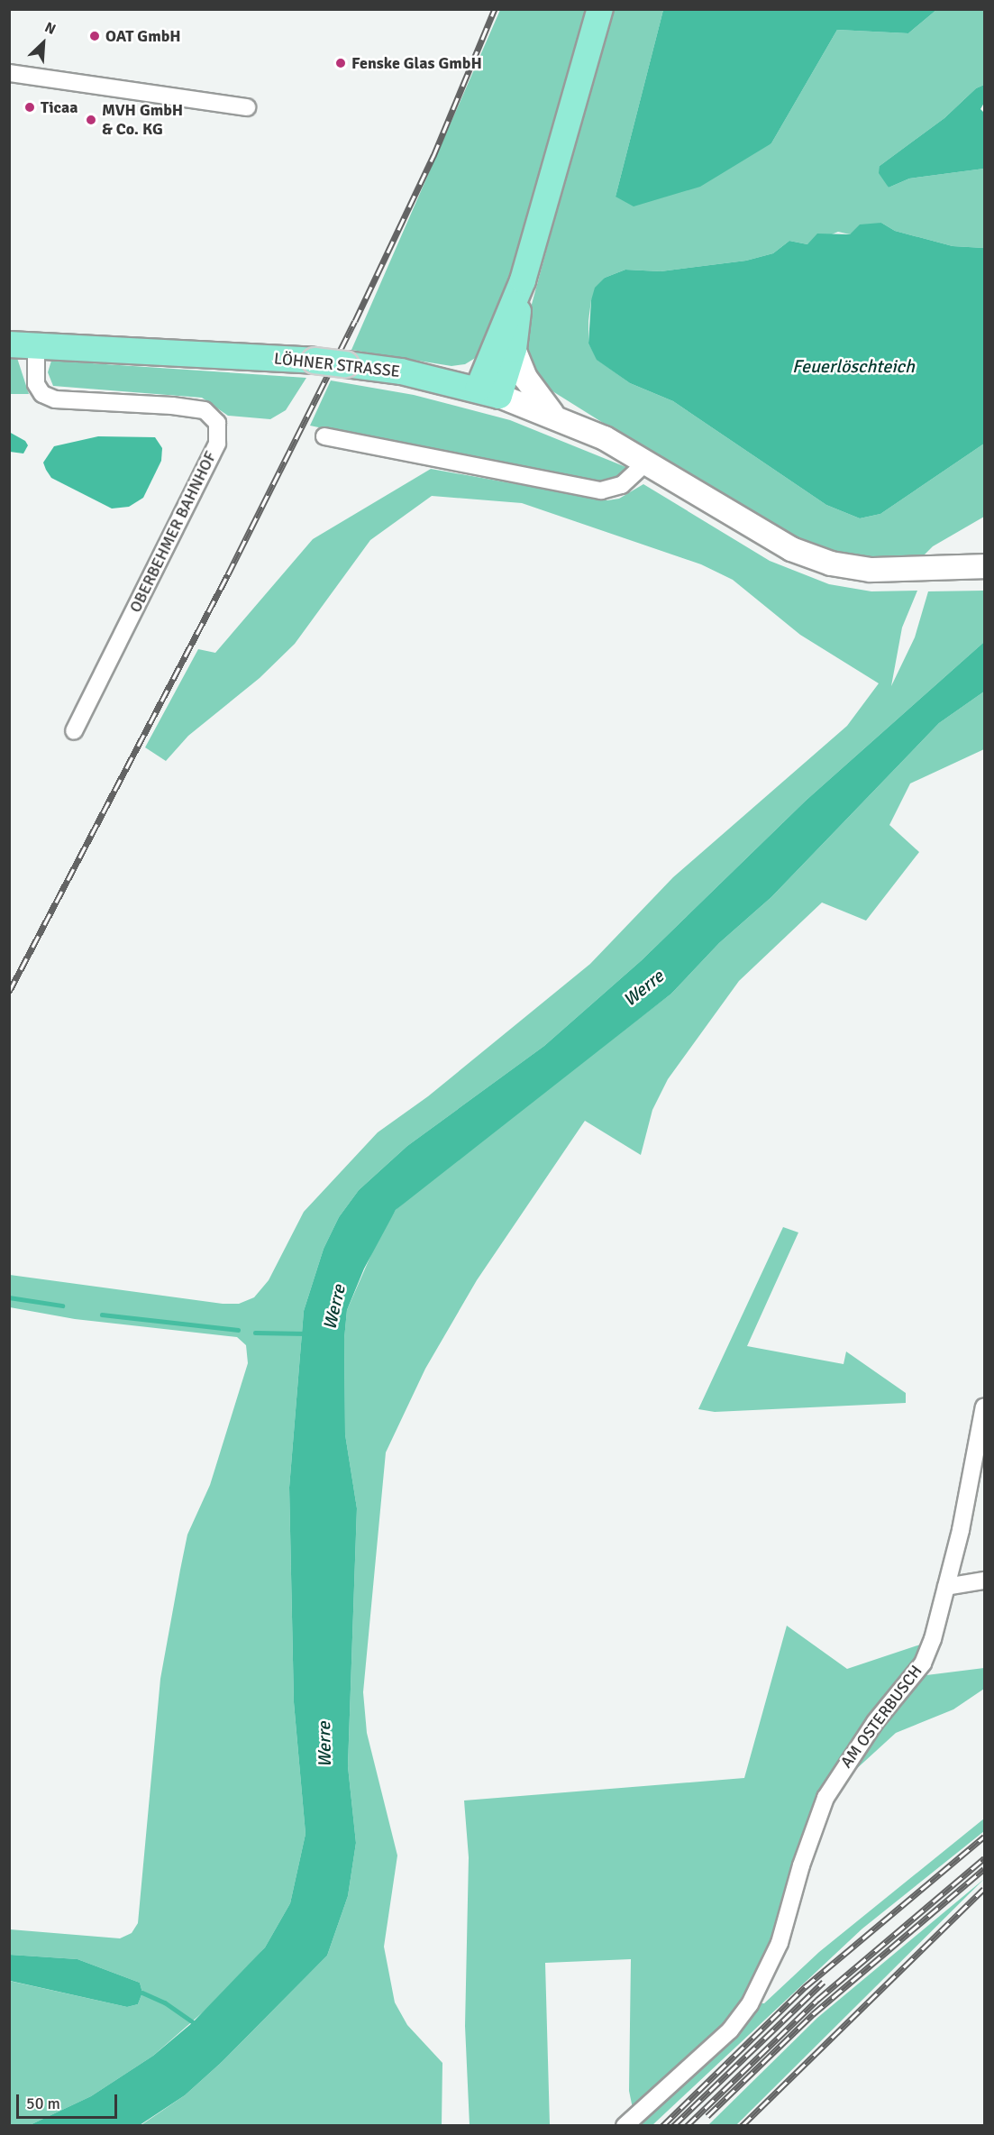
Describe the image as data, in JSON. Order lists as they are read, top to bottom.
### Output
{
  "streets": {
    "main road": ["LÖHNER STRASSE"],
    "street": ["OBERBEHMER BAHNHOF", "AM OSTERBUSCH"]
  },
  "crossings": [
    ["LÖHNER STRASSE", "OBERBEHMER BAHNHOF"]
  ],
  "water": ["Feuerlöschteich", "Werre"],
  "places": [
    "OAT GmbH",
    "Fenske Glas GmbH",
    "Ticaa",
    "MVH GmbH & Co. KG"
  ],
  "scale_bar": "50 m",
  "north": "top right"
}
